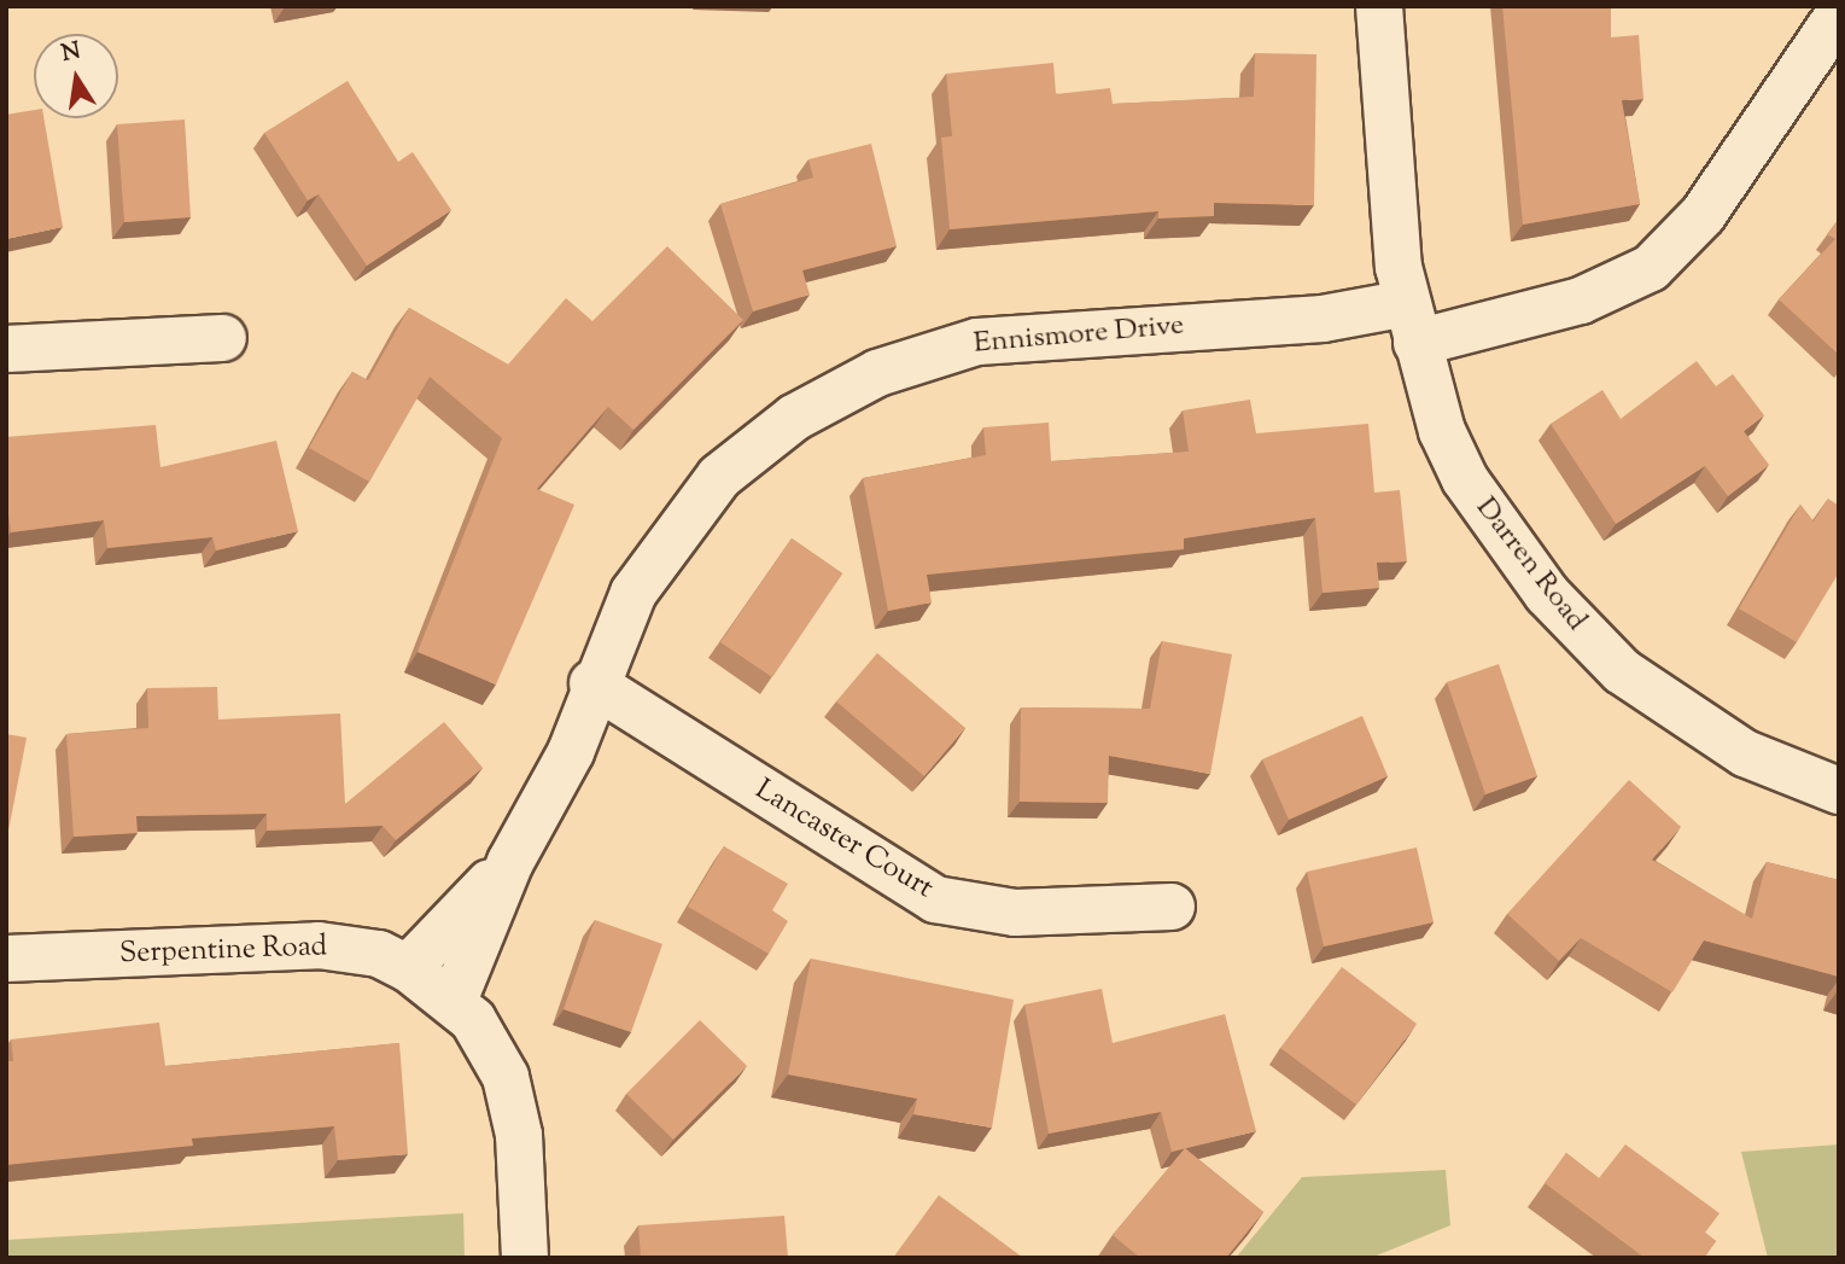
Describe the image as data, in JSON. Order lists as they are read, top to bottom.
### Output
{
  "streets": {
    "street": [
      "Ennismore Drive",
      "Darren Road",
      "Lancaster Court",
      "Serpentine Road"
    ]
  },
  "crossings": [
    ["Ennismore Drive", "Darren Road"],
    ["Ennismore Drive", "Lancaster Court"],
    ["Ennismore Drive", "Serpentine Road"]
  ],
  "north": "top"
}
